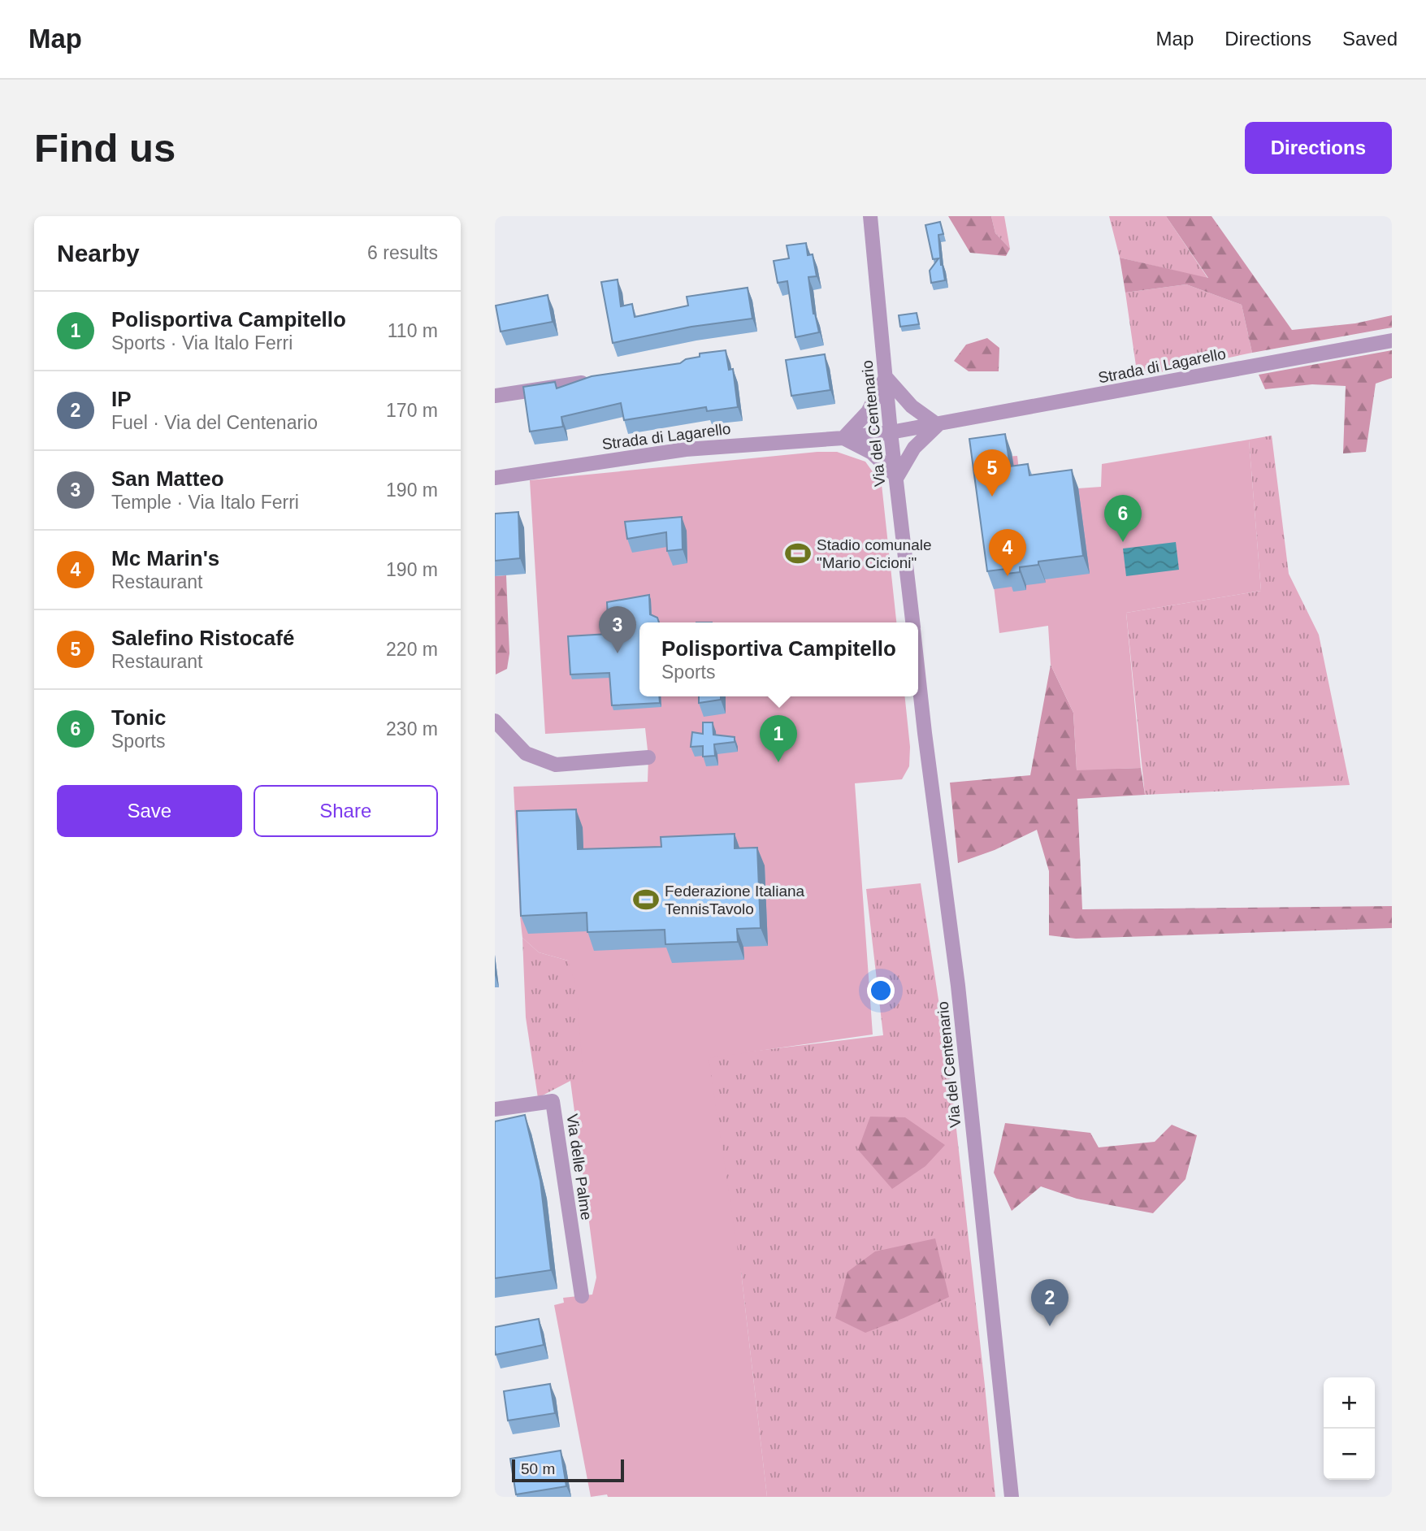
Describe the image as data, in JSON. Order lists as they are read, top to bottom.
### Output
{
  "streets": {
    "street": ["Strada di Lagarello", "Via del Centenario", "Via delle Palme"]
  },
  "crossings": [
    ["Strada di Lagarello", "Via del Centenario"]
  ],
  "places": {
    "sports": ["Stadio comunale \"Mario Cicioni\"", "Federazione Italiana TennisTavolo"]
  },
  "scale_bar": "50 m",
  "page": {
    "header": "Map",
    "nav": ["Map", "Directions", "Saved"],
    "buttons": [
      "Directions",
      ["Save", "Share"]
    ],
    "title": "Find us",
    "heading": ["Nearby", "6 results"],
    "list": [
      {
        "mark": "1",
        "name": "Polisportiva Campitello",
        "note": "Sports · Via Italo Ferri",
        "value": "110 m"
      },
      {
        "mark": "2",
        "name": "IP",
        "note": "Fuel · Via del Centenario",
        "value": "170 m"
      },
      {
        "mark": "3",
        "name": "San Matteo",
        "note": "Temple · Via Italo Ferri",
        "value": "190 m"
      },
      {
        "mark": "4",
        "name": "Mc Marin's",
        "note": "Restaurant",
        "value": "190 m"
      },
      {
        "mark": "5",
        "name": "Salefino Ristocafé",
        "note": "Restaurant",
        "value": "220 m"
      },
      {
        "mark": "6",
        "name": "Tonic",
        "note": "Sports",
        "value": "230 m"
      }
    ],
    "pins": [
      "5",
      "6",
      "4",
      "3",
      "1",
      "2"
    ],
    "popup": ["Polisportiva Campitello", "Sports"],
    "map_buttons": ["+", "−"],
    "scale": "50 m"
  }
}
